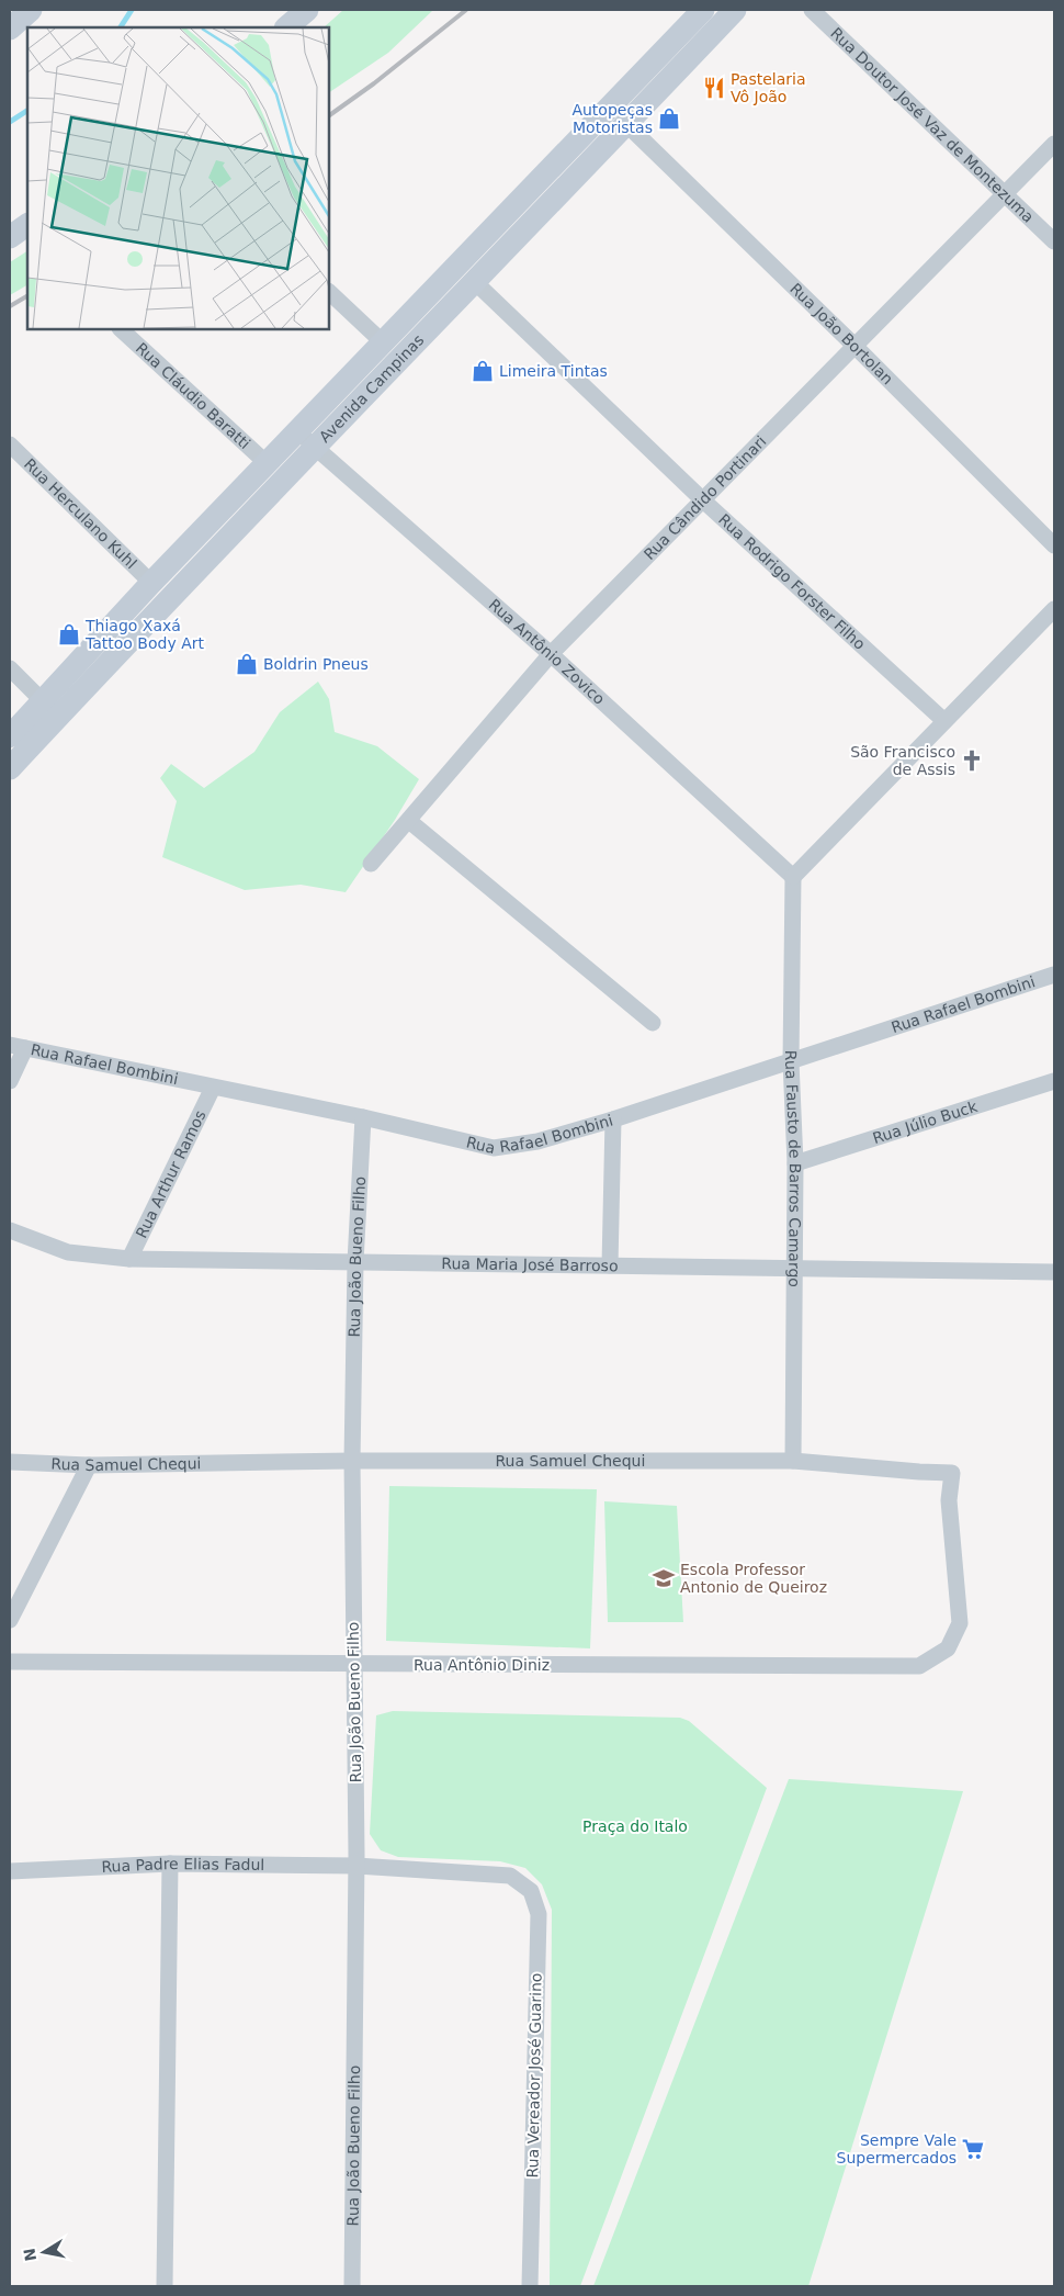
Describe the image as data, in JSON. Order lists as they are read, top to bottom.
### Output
{
  "streets": {
    "main road": ["Avenida Campinas"],
    "street": [
      "Rua Doutor José Vaz de Montezuma",
      "Rua João Bortolan",
      "Rua Cláudio Baratti",
      "Rua Cândido Portinari",
      "Rua Herculano Kuhl",
      "Rua Rodrigo Forster Filho",
      "Rua Antônio Zovico",
      "Rua Rafael Bombini",
      "Rua Júlio Buck",
      "Rua Fausto de Barros Camargo",
      "Rua Arthur Ramos",
      "Rua João Bueno Filho",
      "Rua Maria José Barroso",
      "Rua Samuel Chequi",
      "Rua Antônio Diniz",
      "Rua Padre Elias Fadul",
      "Rua Vereador José Guarino"
    ]
  },
  "crossings": [
    ["Rua Doutor José Vaz de Montezuma", "Rua Cândido Portinari"],
    ["Rua João Bortolan", "Avenida Campinas"],
    ["Rua João Bortolan", "Rua Cândido Portinari"],
    ["Avenida Campinas", "Rua Cláudio Baratti"],
    ["Avenida Campinas", "Rua Herculano Kuhl"],
    ["Avenida Campinas", "Rua Rodrigo Forster Filho"],
    ["Avenida Campinas", "Rua Antônio Zovico"],
    ["Rua Cândido Portinari", "Rua Rodrigo Forster Filho"],
    ["Rua Cândido Portinari", "Rua Antônio Zovico"],
    ["Rua Antônio Zovico", "Rua Fausto de Barros Camargo"],
    ["Rua Rafael Bombini", "Rua Fausto de Barros Camargo"],
    ["Rua Rafael Bombini", "Rua Arthur Ramos"],
    ["Rua Rafael Bombini", "Rua João Bueno Filho"],
    ["Rua Júlio Buck", "Rua Fausto de Barros Camargo"],
    ["Rua Fausto de Barros Camargo", "Rua Maria José Barroso"],
    ["Rua Fausto de Barros Camargo", "Rua Samuel Chequi"],
    ["Rua Arthur Ramos", "Rua Maria José Barroso"],
    ["Rua João Bueno Filho", "Rua Maria José Barroso"],
    ["Rua João Bueno Filho", "Rua Samuel Chequi"],
    ["Rua João Bueno Filho", "Rua Antônio Diniz"],
    ["Rua João Bueno Filho", "Rua Padre Elias Fadul"],
    ["Rua Samuel Chequi", "Rua Antônio Diniz"],
    ["Rua Padre Elias Fadul", "Rua Vereador José Guarino"]
  ],
  "parks": ["Praça do Italo"],
  "places": {
    "restaurant": ["Pastelaria Vô João"],
    "shop": [
      "Autopeças Motoristas",
      "Limeira Tintas",
      "Thiago Xaxá Tattoo Body Art",
      "Boldrin Pneus"
    ],
    "church": ["São Francisco de Assis"],
    "school or university": ["Escola Professor Antonio de Queiroz"],
    "supermarket": ["Sempre Vale Supermercados"]
  },
  "north": "left"
}
